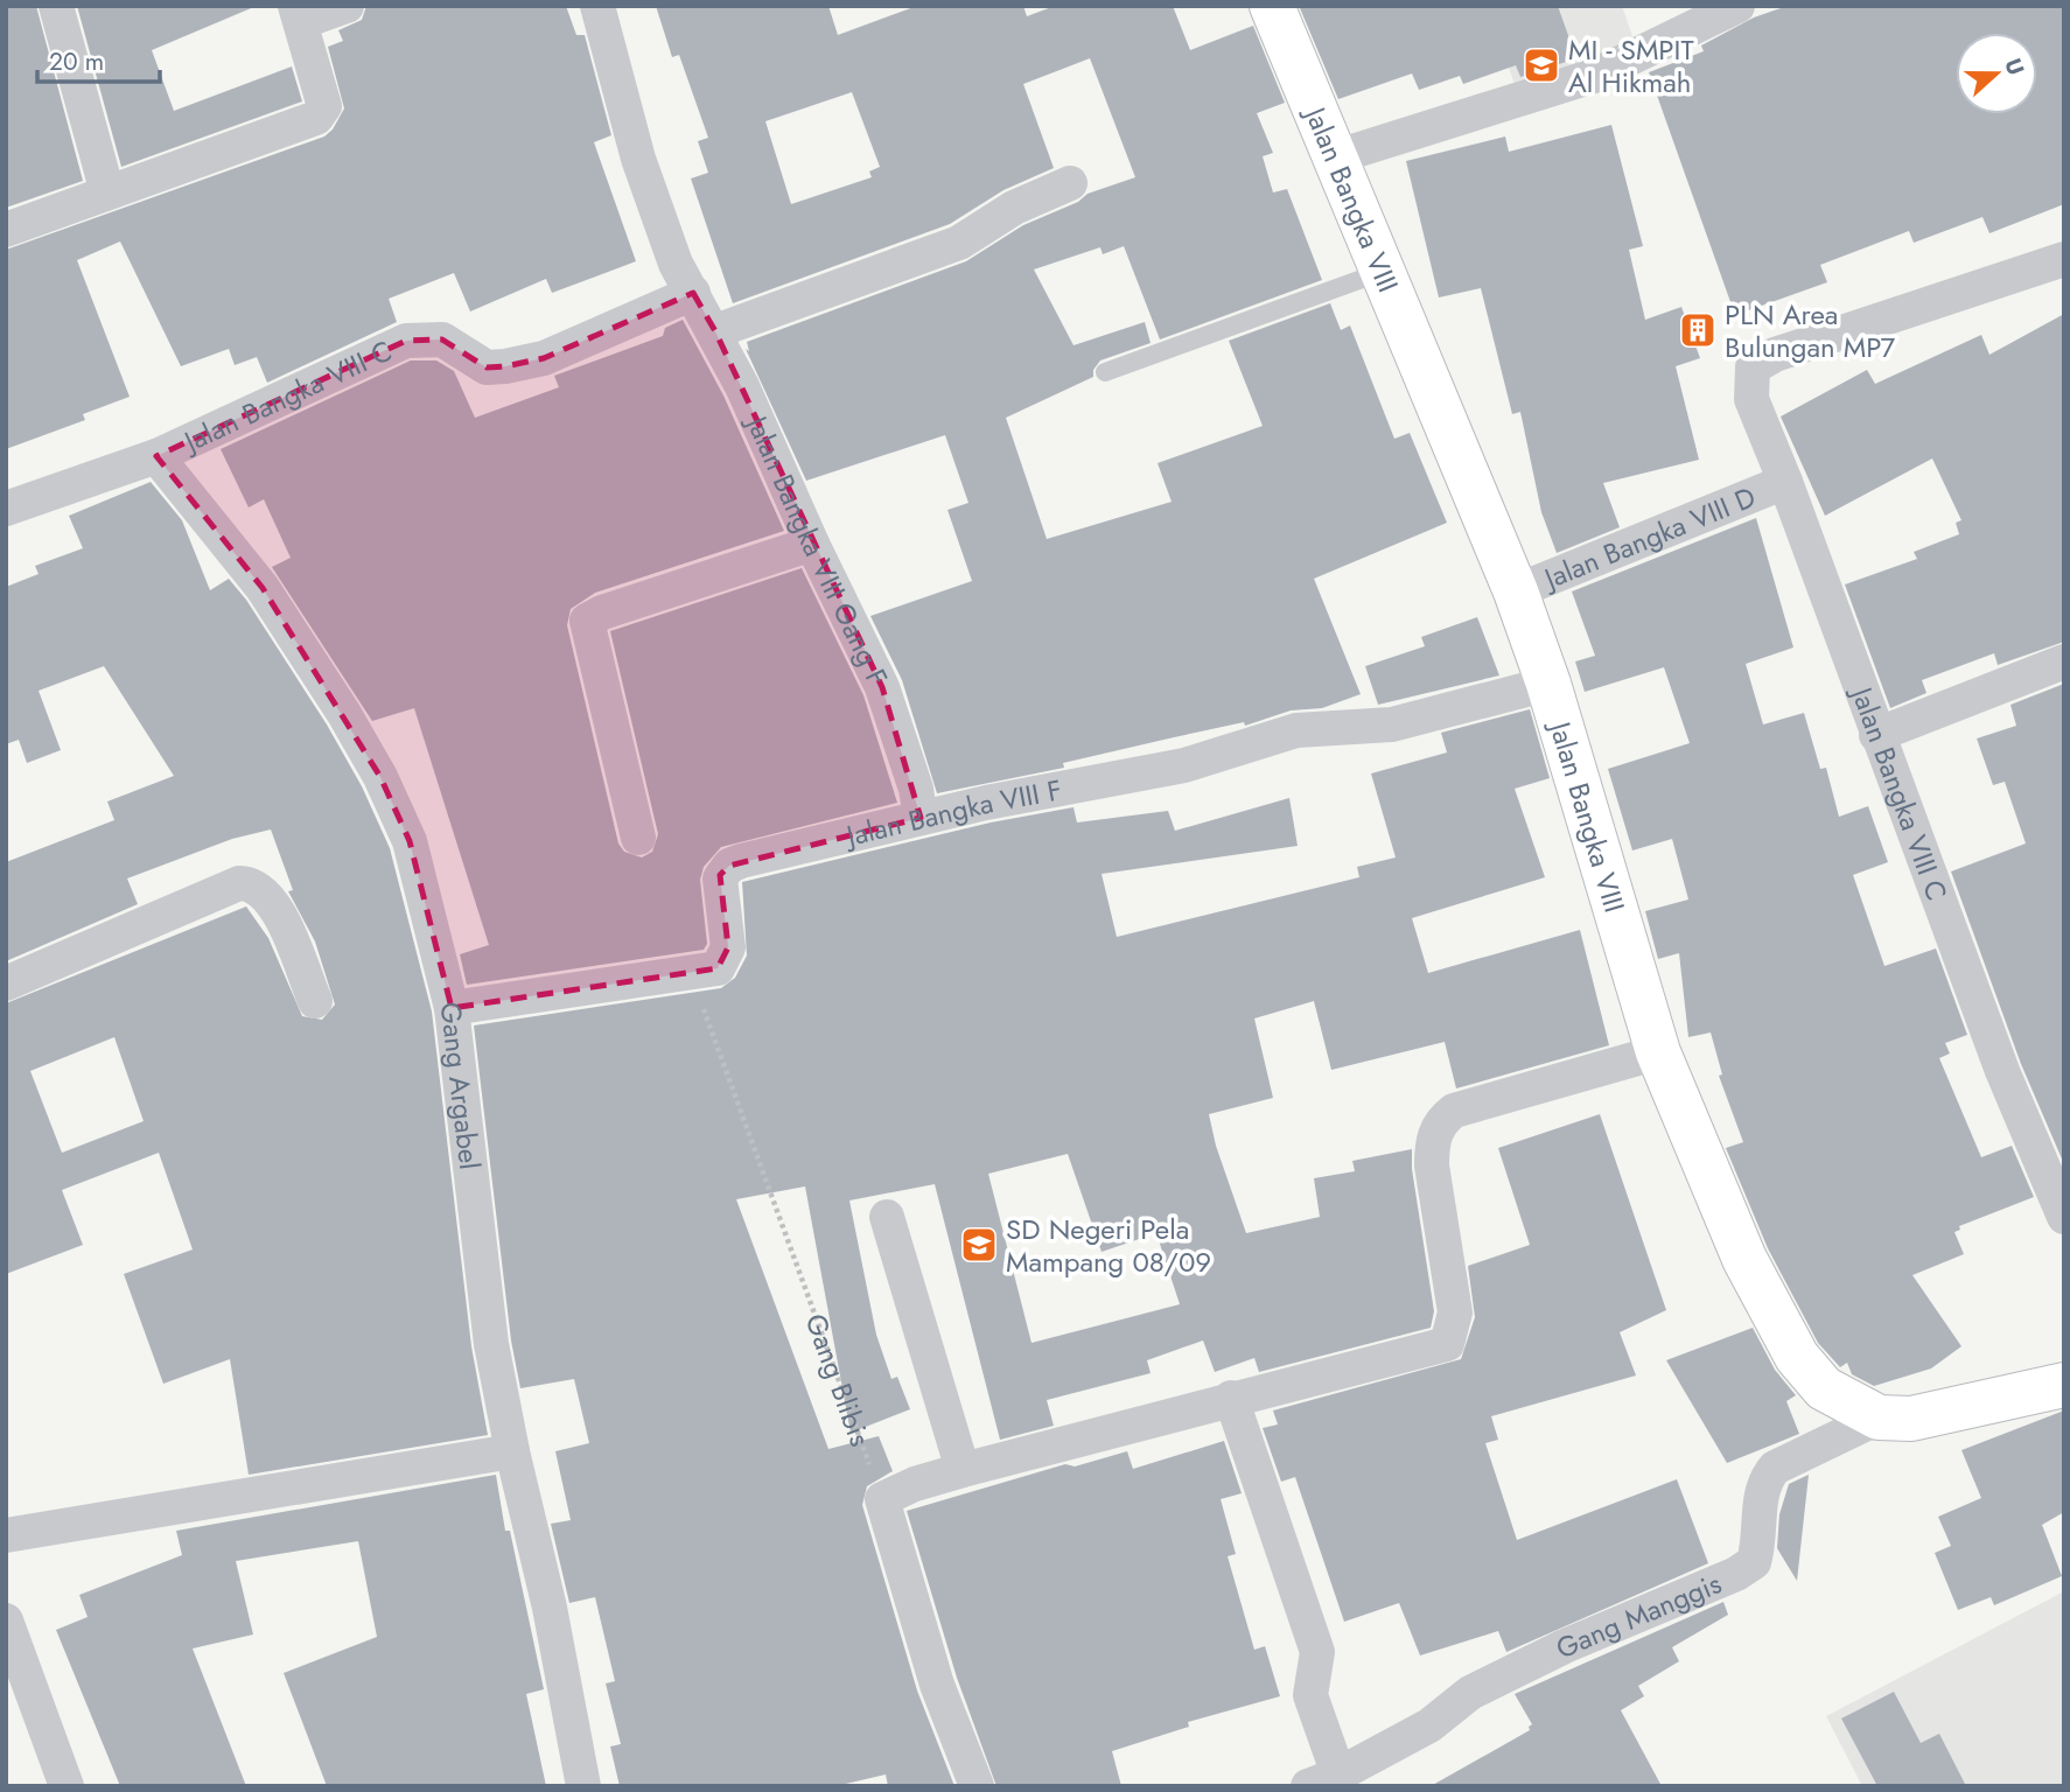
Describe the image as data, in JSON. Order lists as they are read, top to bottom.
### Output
{
  "streets": {
    "street": [
      "Jalan Bangka VIII",
      "Jalan Bangka VIII C",
      "Jalan Bangka VIII D",
      "Jalan Bangka VIII Gang F",
      "Jalan Bangka VIII F",
      "Gang Argabel",
      "Gang Manggis"
    ],
    "path": ["Gang Blibis"]
  },
  "crossings": [
    ["Jalan Bangka VIII", "Jalan Bangka VIII D"],
    ["Jalan Bangka VIII", "Jalan Bangka VIII F"],
    ["Jalan Bangka VIII", "Gang Manggis"],
    ["Jalan Bangka VIII C", "Jalan Bangka VIII D"],
    ["Jalan Bangka VIII C", "Jalan Bangka VIII Gang F"],
    ["Jalan Bangka VIII C", "Gang Argabel"],
    ["Jalan Bangka VIII Gang F", "Jalan Bangka VIII F"],
    ["Jalan Bangka VIII F", "Gang Argabel"],
    ["Jalan Bangka VIII F", "Gang Blibis"]
  ],
  "places": {
    "school or university": ["MI - SMPIT Al Hikmah", "SD Negeri Pela Mampang 08/09"],
    "building": ["PLN Area Bulungan MP7"]
  },
  "scale_bar": "20 m",
  "north": "right"
}
